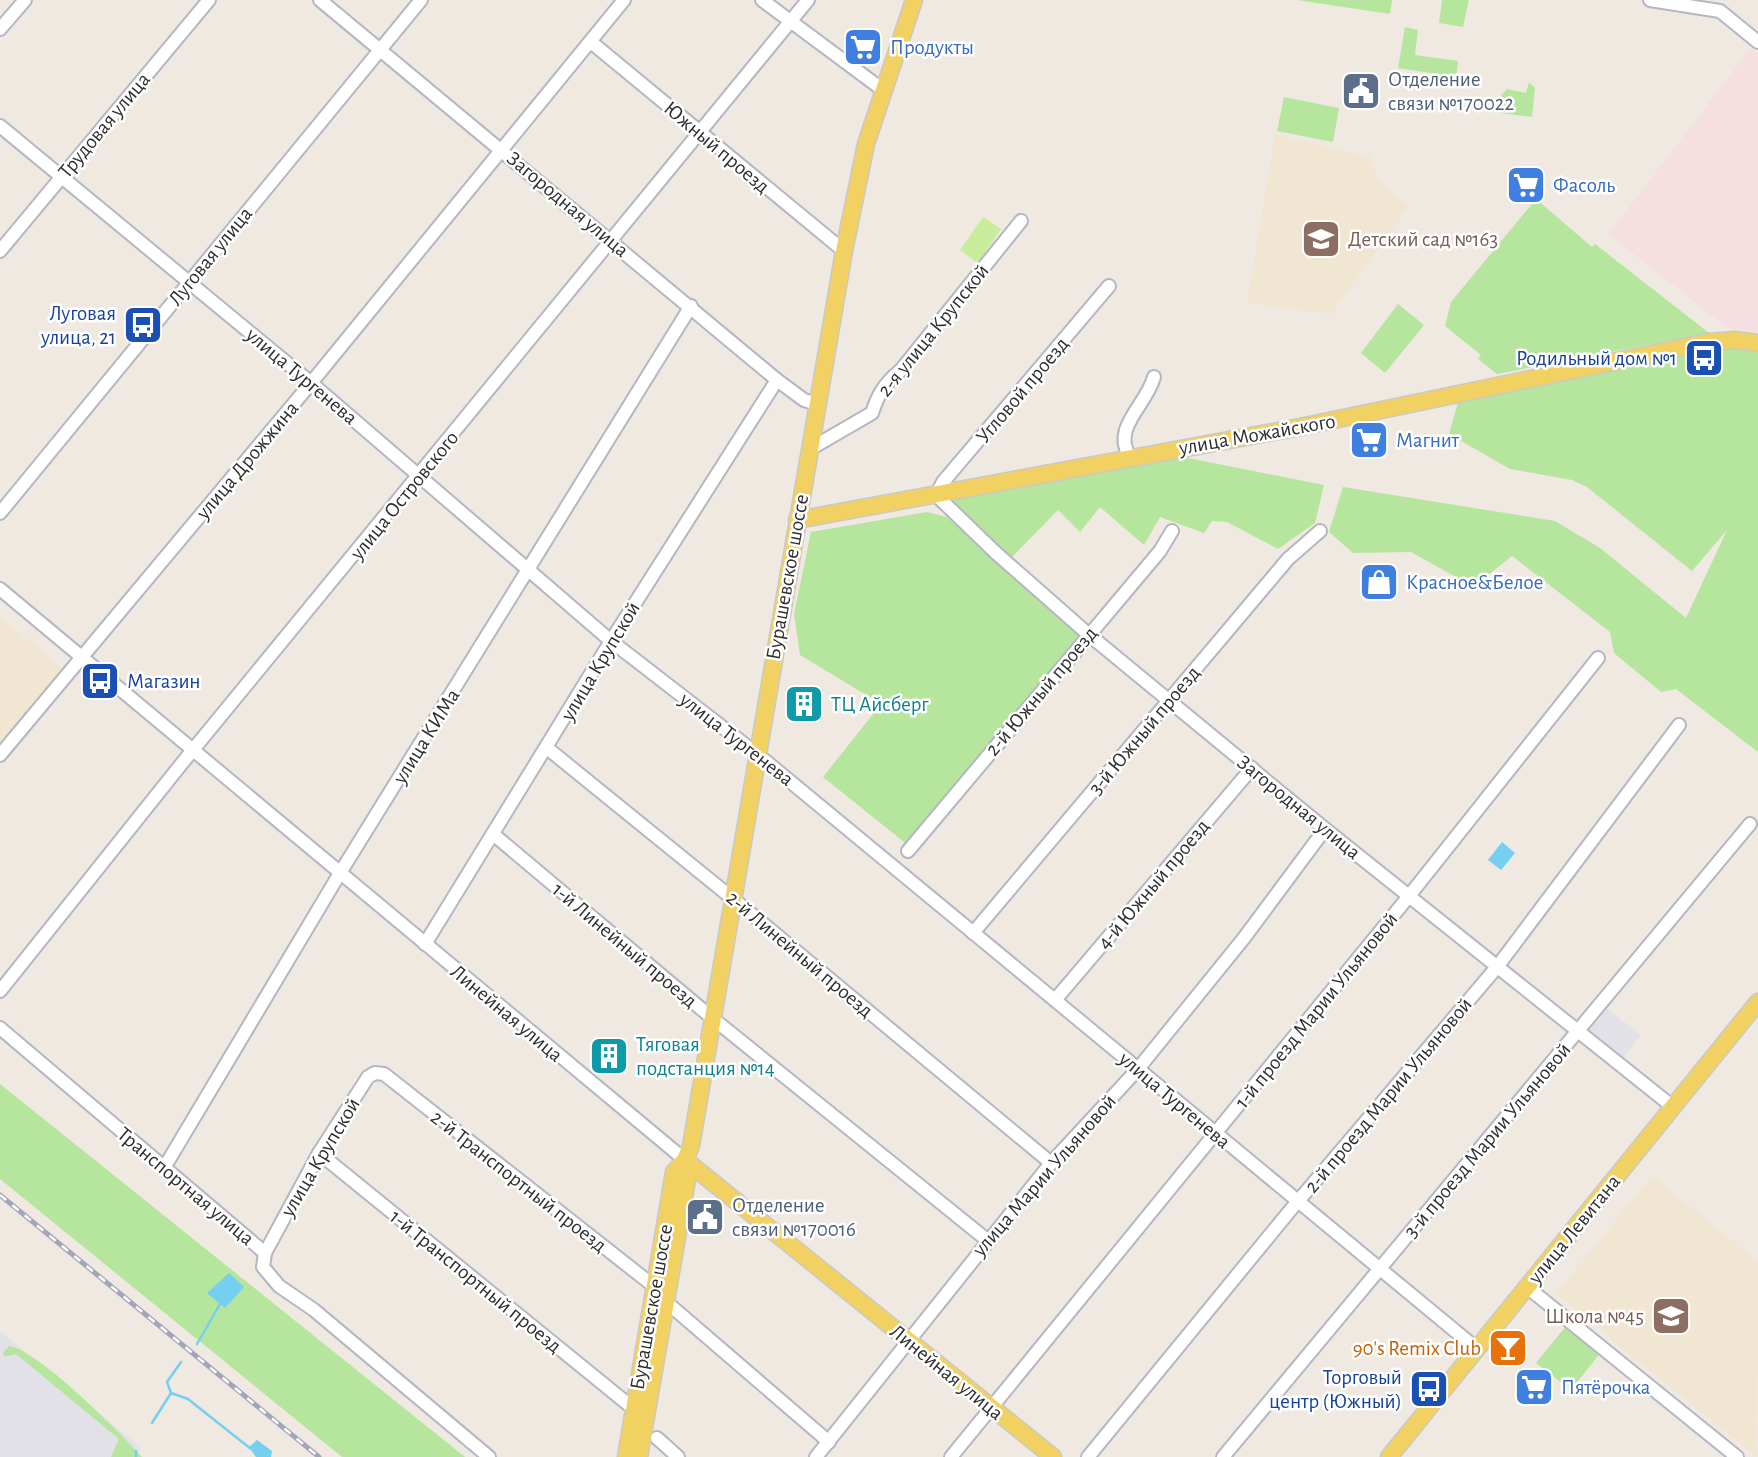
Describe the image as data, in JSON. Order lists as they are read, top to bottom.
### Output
{
  "streets": {
    "main road": [
      "улица Можайского",
      "Бурашевское шоссе",
      "Линейная улица",
      "улица Левитана"
    ],
    "street": [
      "Трудовая улица",
      "Южный проезд",
      "Загородная улица",
      "Луговая улица",
      "2-я улица Крупской",
      "улица Тургенева",
      "Угловой проезд",
      "улица Дрожжина",
      "улица Островского",
      "улица Крупской",
      "2-й Южный проезд",
      "3-й Южный проезд",
      "улица КИМа",
      "4-й Южный проезд",
      "1-й Линейный проезд",
      "2-й Линейный проезд",
      "1-й проезд Марии Ульяновой",
      "2-й проезд Марии Ульяновой",
      "3-й проезд Марии Ульяновой",
      "улица Марии Ульяновой",
      "2-й Транспортный проезд",
      "Транспортная улица",
      "1-й Транспортный проезд"
    ]
  },
  "crossings": [
    ["Трудовая улица", "улица Тургенева"],
    ["Южный проезд", "улица Дрожжина"],
    ["Южный проезд", "улица Островского"],
    ["Южный проезд", "Бурашевское шоссе"],
    ["Загородная улица", "Луговая улица"],
    ["Загородная улица", "Угловой проезд"],
    ["Загородная улица", "улица Можайского"],
    ["Загородная улица", "улица Дрожжина"],
    ["Загородная улица", "улица Островского"],
    ["Загородная улица", "Бурашевское шоссе"],
    ["Загородная улица", "улица Крупской"],
    ["Загородная улица", "2-й Южный проезд"],
    ["Загородная улица", "3-й Южный проезд"],
    ["Загородная улица", "улица КИМа"],
    ["Загородная улица", "4-й Южный проезд"],
    ["Загородная улица", "1-й проезд Марии Ульяновой"],
    ["Загородная улица", "2-й проезд Марии Ульяновой"],
    ["Загородная улица", "3-й проезд Марии Ульяновой"],
    ["Загородная улица", "улица Марии Ульяновой"],
    ["Загородная улица", "улица Левитана"],
    ["Луговая улица", "улица Тургенева"],
    ["2-я улица Крупской", "Бурашевское шоссе"],
    ["улица Тургенева", "улица Дрожжина"],
    ["улица Тургенева", "улица Островского"],
    ["улица Тургенева", "Бурашевское шоссе"],
    ["улица Тургенева", "улица Крупской"],
    ["улица Тургенева", "3-й Южный проезд"],
    ["улица Тургенева", "улица КИМа"],
    ["улица Тургенева", "4-й Южный проезд"],
    ["улица Тургенева", "1-й проезд Марии Ульяновой"],
    ["улица Тургенева", "2-й проезд Марии Ульяновой"],
    ["улица Тургенева", "3-й проезд Марии Ульяновой"],
    ["улица Тургенева", "улица Марии Ульяновой"],
    ["улица Тургенева", "улица Левитана"],
    ["Угловой проезд", "улица Можайского"],
    ["улица Можайского", "Бурашевское шоссе"],
    ["улица Дрожжина", "Линейная улица"],
    ["улица Островского", "Линейная улица"],
    ["Бурашевское шоссе", "1-й Линейный проезд"],
    ["Бурашевское шоссе", "2-й Линейный проезд"],
    ["Бурашевское шоссе", "Линейная улица"],
    ["Бурашевское шоссе", "2-й Транспортный проезд"],
    ["Бурашевское шоссе", "1-й Транспортный проезд"],
    ["улица Крупской", "1-й Линейный проезд"],
    ["улица Крупской", "2-й Линейный проезд"],
    ["улица Крупской", "Линейная улица"],
    ["улица Крупской", "2-й Транспортный проезд"],
    ["улица Крупской", "Транспортная улица"],
    ["улица Крупской", "1-й Транспортный проезд"],
    ["улица КИМа", "Линейная улица"],
    ["улица КИМа", "Транспортная улица"],
    ["1-й Линейный проезд", "улица Марии Ульяновой"],
    ["2-й Линейный проезд", "улица Марии Ульяновой"],
    ["1-й проезд Марии Ульяновой", "Линейная улица"],
    ["Линейная улица", "улица Марии Ульяновой"]
  ],
  "places": {
    "supermarket": [
      "Продукты",
      "Фасоль",
      "Магнит",
      "Пятёрочка"
    ],
    "public building": ["Отделение связи №170022", "Отделение связи №170016"],
    "school or university": ["Детский сад №163", "Школа №45"],
    "bus stop": [
      "Луговая улица, 21",
      "Родильный дом №1",
      "Магазин",
      "Торговый центр (Южный)"
    ],
    "shop": ["Красное&Белое"],
    "building": ["ТЦ Айсберг", "Тяговая подстанция №14"],
    "bar": ["90's Remix Club"]
  }
}
